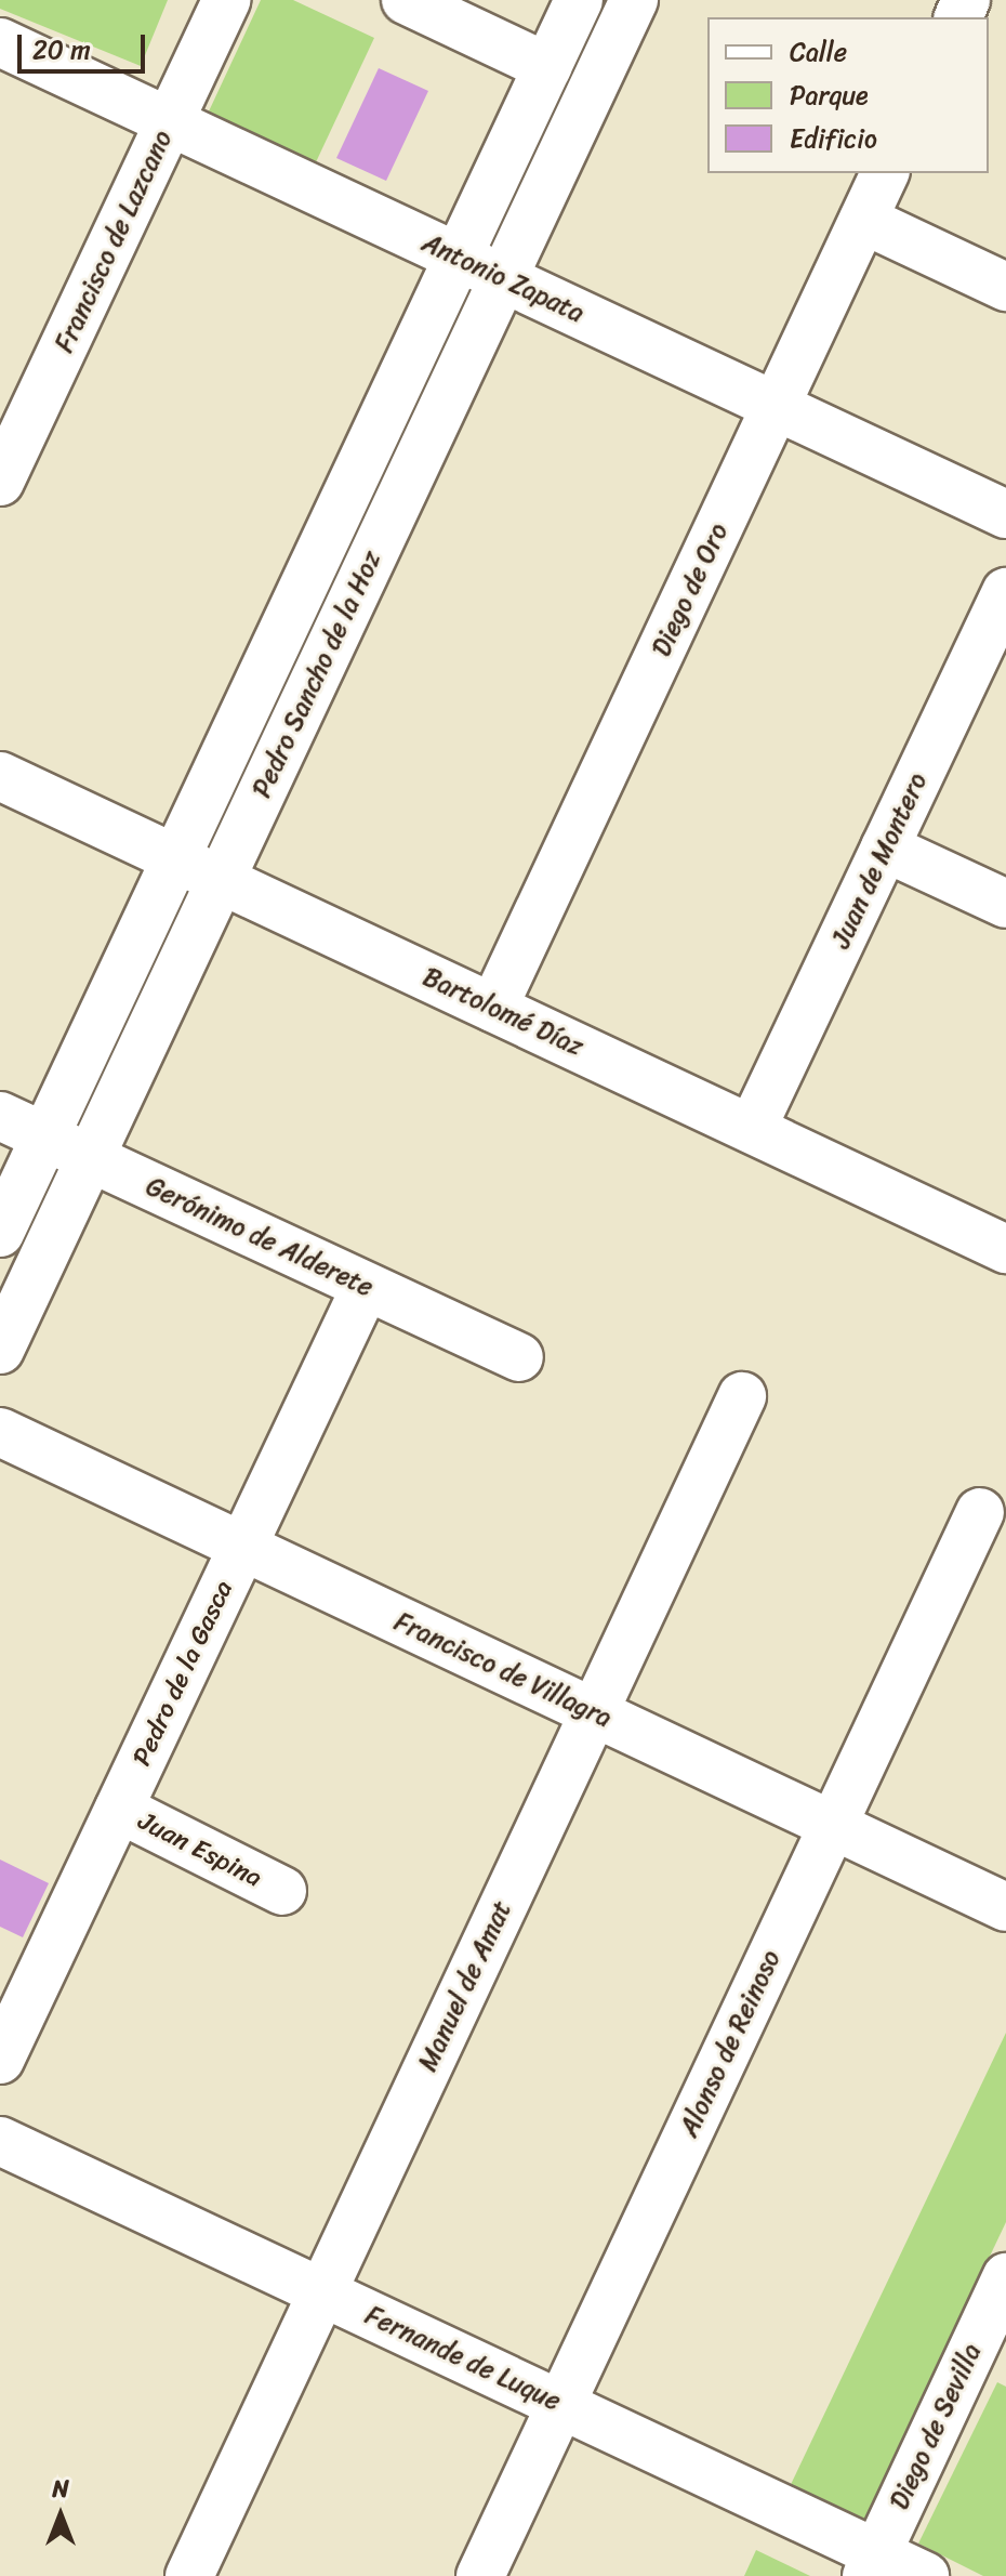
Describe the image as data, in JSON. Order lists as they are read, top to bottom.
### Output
{
  "streets": {
    "street": [
      "Francisco de Lazcano",
      "Antonio Zapata",
      "Diego de Oro",
      "Pedro Sancho de la Hoz",
      "Juan de Montero",
      "Bartolomé Díaz",
      "Gerónimo de Alderete",
      "Francisco de Villagra",
      "Pedro de la Gasca",
      "Juan Espina",
      "Manuel de Amat",
      "Alonso de Reinoso",
      "Fernande de Luque",
      "Diego de Sevilla"
    ]
  },
  "crossings": [
    ["Francisco de Lazcano", "Antonio Zapata"],
    ["Antonio Zapata", "Diego de Oro"],
    ["Antonio Zapata", "Pedro Sancho de la Hoz"],
    ["Diego de Oro", "Bartolomé Díaz"],
    ["Pedro Sancho de la Hoz", "Bartolomé Díaz"],
    ["Pedro Sancho de la Hoz", "Gerónimo de Alderete"],
    ["Juan de Montero", "Bartolomé Díaz"],
    ["Gerónimo de Alderete", "Pedro de la Gasca"],
    ["Francisco de Villagra", "Pedro de la Gasca"],
    ["Francisco de Villagra", "Manuel de Amat"],
    ["Francisco de Villagra", "Alonso de Reinoso"],
    ["Pedro de la Gasca", "Juan Espina"],
    ["Manuel de Amat", "Fernande de Luque"],
    ["Alonso de Reinoso", "Fernande de Luque"],
    ["Fernande de Luque", "Diego de Sevilla"]
  ],
  "legend": ["Calle", "Parque", "Edificio"],
  "scale_bar": "20 m",
  "north": "top"
}
